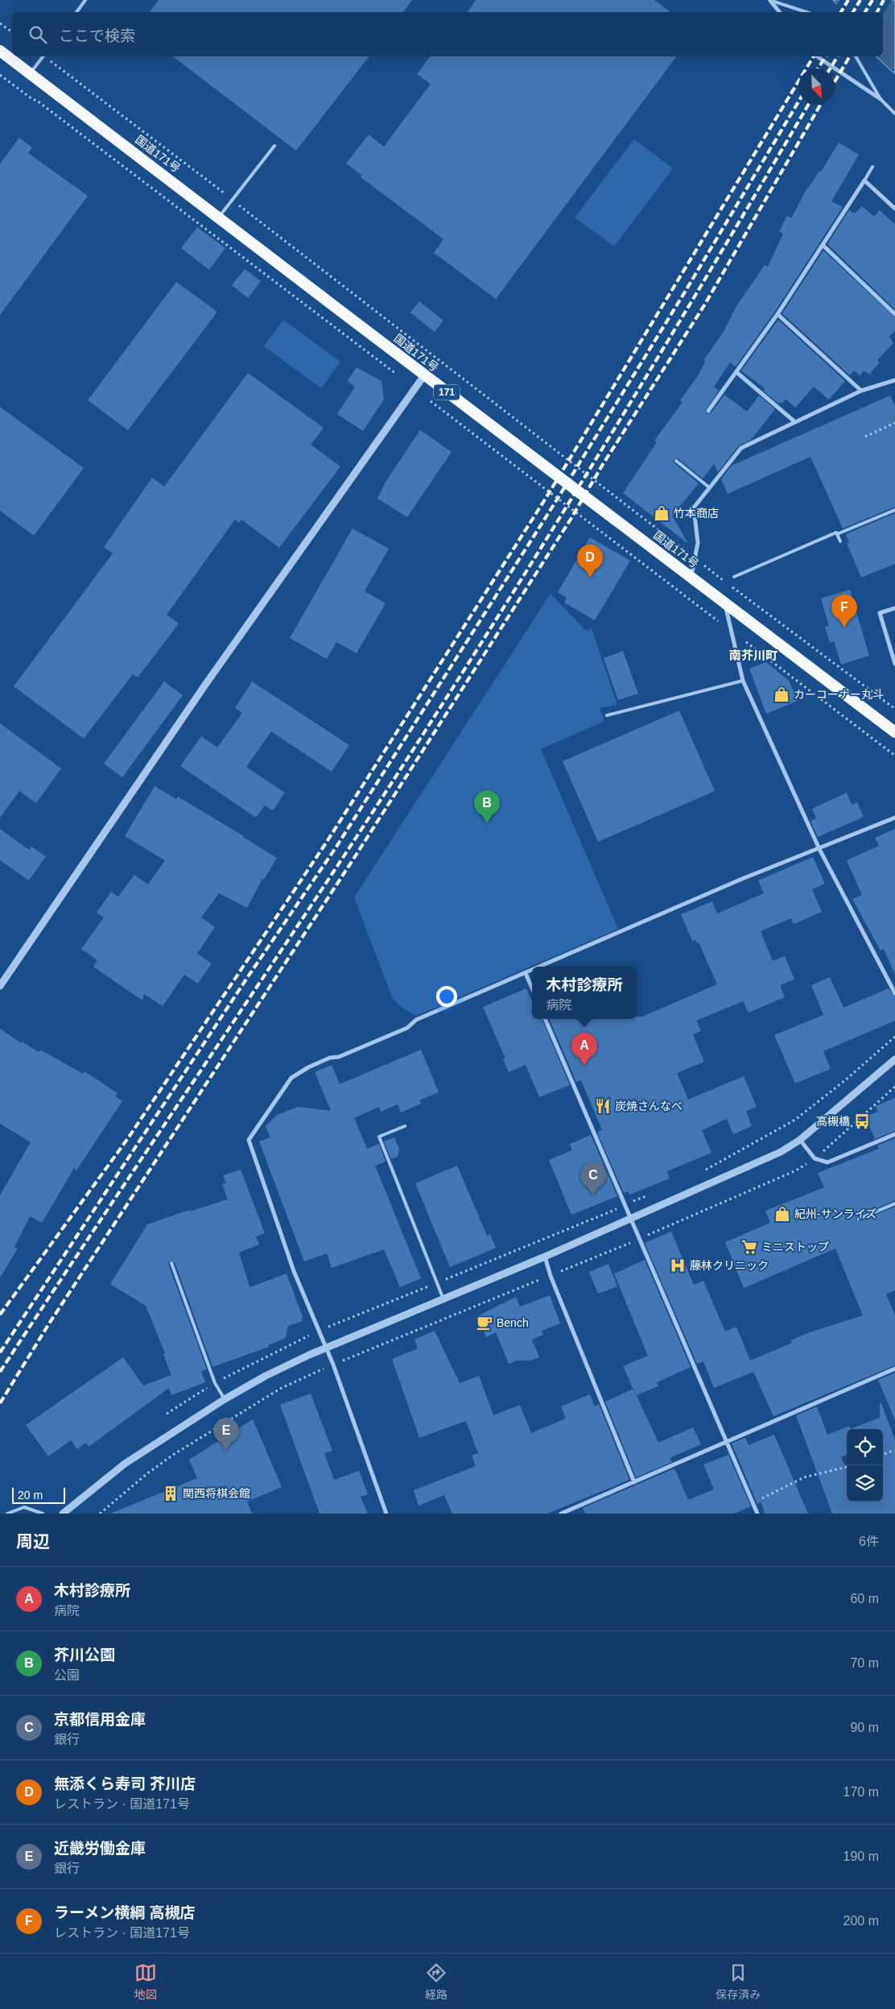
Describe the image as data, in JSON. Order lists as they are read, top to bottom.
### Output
{
  "streets": {
    "highway": ["国道171号", "171"]
  },
  "districts": ["南芥川町"],
  "places": {
    "shop": ["竹本商店", "カーコーナー丸斗", "紀州-サンライズ"],
    "restaurant": ["炭焼さんなべ"],
    "bus stop": ["高槻橋"],
    "supermarket": ["ミニストップ"],
    "hospital": ["藤林クリニック"],
    "cafe": ["Bench"],
    "building": ["関西将棋会館"]
  },
  "scale_bar": "20 m",
  "north": "bottom right",
  "page": {
    "search": "ここで検索",
    "pins": [
      "D",
      "F",
      "B",
      "A",
      "C",
      "E"
    ],
    "popup": ["木村診療所", "病院"],
    "scale": "20 m",
    "heading": ["周辺", "6件"],
    "list": [
      {
        "mark": "A",
        "name": "木村診療所",
        "note": "病院",
        "value": "60 m"
      },
      {
        "mark": "B",
        "name": "芥川公園",
        "note": "公園",
        "value": "70 m"
      },
      {
        "mark": "C",
        "name": "京都信用金庫",
        "note": "銀行",
        "value": "90 m"
      },
      {
        "mark": "D",
        "name": "無添くら寿司 芥川店",
        "note": "レストラン · 国道171号",
        "value": "170 m"
      },
      {
        "mark": "E",
        "name": "近畿労働金庫",
        "note": "銀行",
        "value": "190 m"
      },
      {
        "mark": "F",
        "name": "ラーメン横綱 高槻店",
        "note": "レストラン · 国道171号",
        "value": "200 m"
      }
    ],
    "nav": ["地図", "経路", "保存済み"]
  }
}
